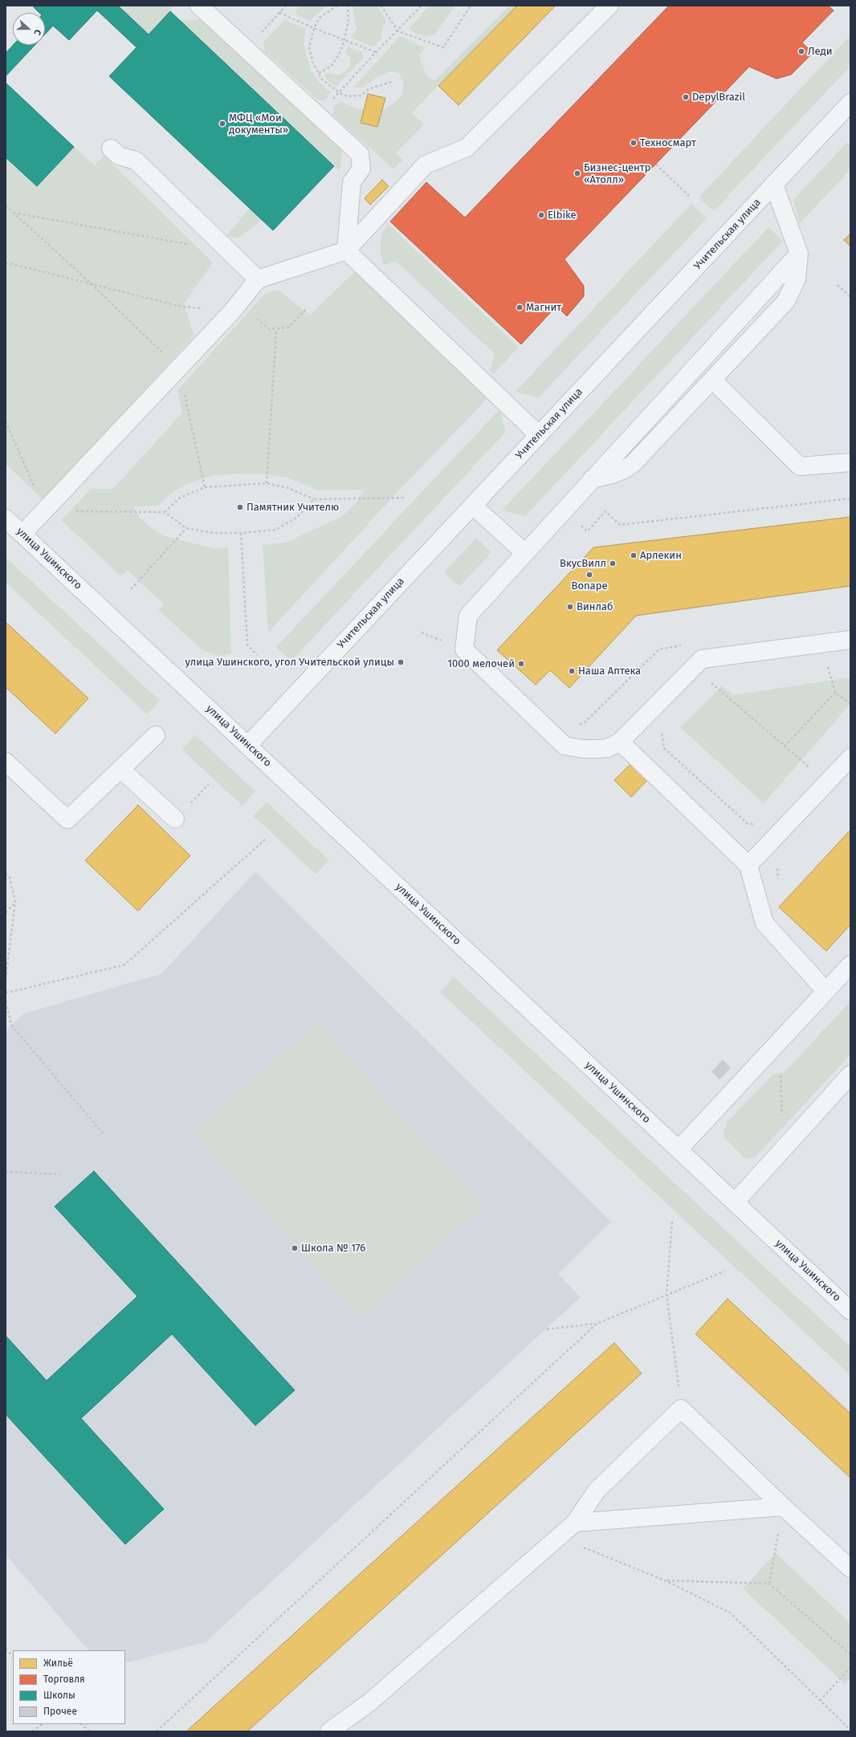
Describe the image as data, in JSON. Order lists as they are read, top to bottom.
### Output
{
  "streets": {
    "street": ["Учительская улица", "улица Ушинского"]
  },
  "crossings": [
    ["Учительская улица", "улица Ушинского"]
  ],
  "places": [
    "Леди",
    "DepylBrazil",
    "МФЦ «Мои документы»",
    "Техносмарт",
    "Бизнес-центр «Атолл»",
    "Elbike",
    "Магнит",
    "Памятник Учителю",
    "Арлекин",
    "ВкусВилл",
    "Bonape",
    "Винлаб",
    "улица Ушинского, угол Учительской улицы",
    "1000 мелочей",
    "Наша Аптека",
    "Школа № 176"
  ],
  "legend": [
    "Жильё",
    "Торговля",
    "Школы",
    "Прочее"
  ],
  "north": "right"
}
